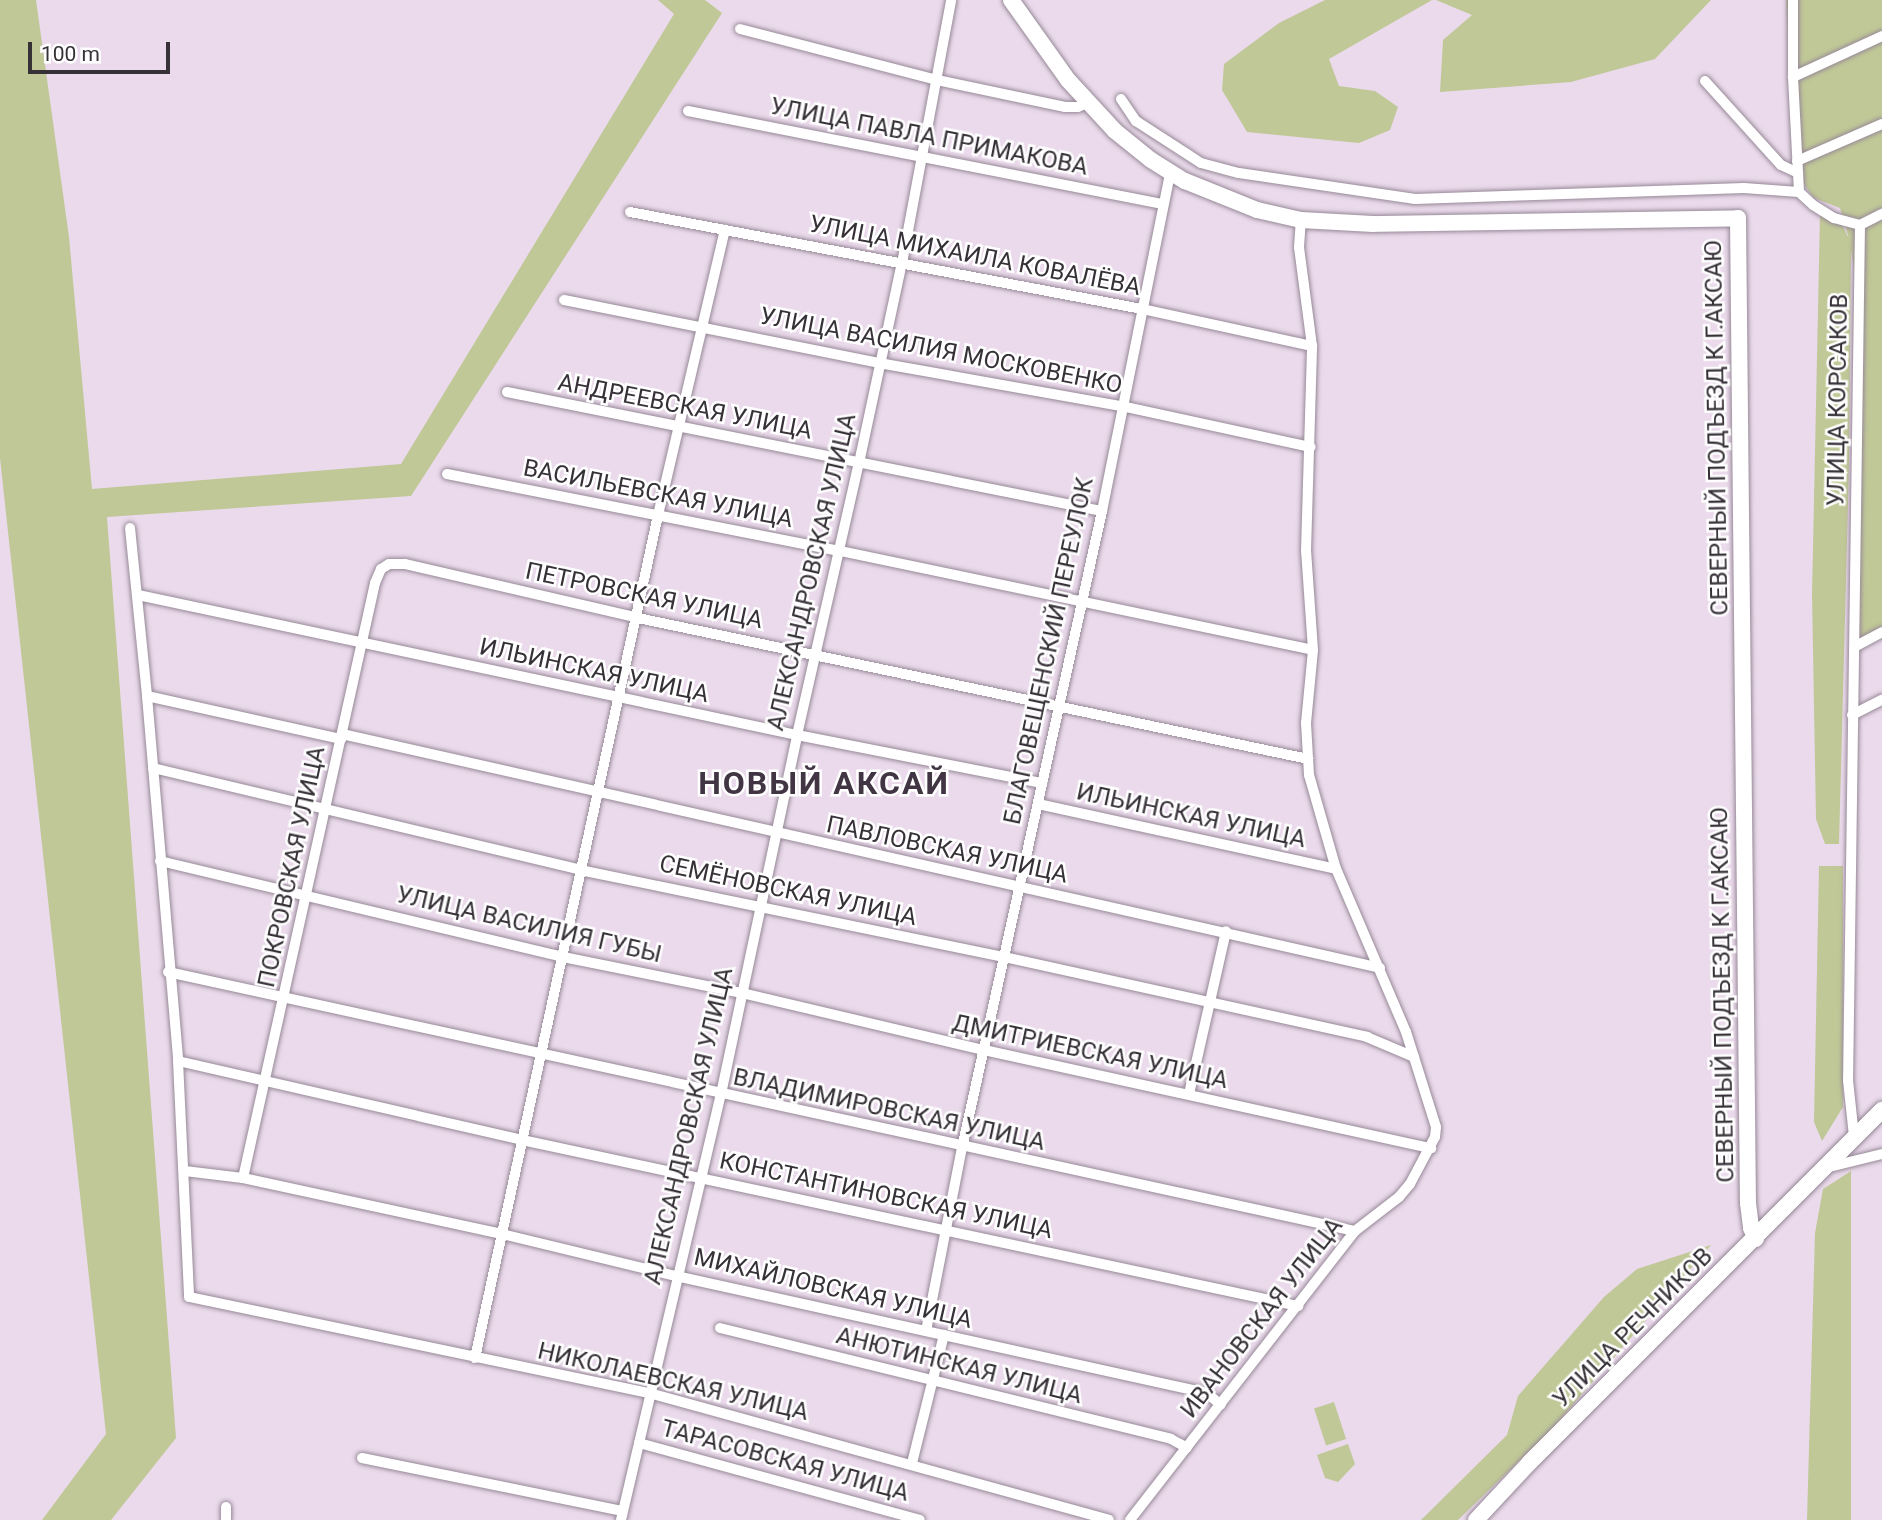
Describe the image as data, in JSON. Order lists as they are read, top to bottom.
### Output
{
  "streets": {
    "street": [
      "УЛИЦА ПАВЛА ПРИМАКОВА",
      "УЛИЦА МИХАИЛА КОВАЛЁВА",
      "УЛИЦА ВАСИЛИЯ МОСКОВЕНКО",
      "УЛИЦА КОРСАКОВ",
      "АНДРЕЕВСКАЯ УЛИЦА",
      "СЕВЕРНЫЙ ПОДЪЕЗД К Г.АКСАЮ",
      "ВАСИЛЬЕВСКАЯ УЛИЦА",
      "АЛЕКСАНДРОВСКАЯ УЛИЦА",
      "ПЕТРОВСКАЯ УЛИЦА",
      "БЛАГОВЕЩЕНСКИЙ ПЕРЕУЛОК",
      "ИЛЬИНСКАЯ УЛИЦА",
      "ПАВЛОВСКАЯ УЛИЦА",
      "ПОКРОВСКАЯ УЛИЦА",
      "СЕМЁНОВСКАЯ УЛИЦА",
      "УЛИЦА ВАСИЛИЯ ГУБЫ",
      "ДМИТРИЕВСКАЯ УЛИЦА",
      "ВЛАДИМИРОВСКАЯ УЛИЦА",
      "КОНСТАНТИНОВСКАЯ УЛИЦА",
      "МИХАЙЛОВСКАЯ УЛИЦА",
      "ИВАНОВСКАЯ УЛИЦА",
      "УЛИЦА РЕЧНИКОВ",
      "АНЮТИНСКАЯ УЛИЦА",
      "НИКОЛАЕВСКАЯ УЛИЦА",
      "ТАРАСОВСКАЯ УЛИЦА"
    ]
  },
  "crossings": [
    ["УЛИЦА ПАВЛА ПРИМАКОВА", "АЛЕКСАНДРОВСКАЯ УЛИЦА"],
    ["УЛИЦА ПАВЛА ПРИМАКОВА", "БЛАГОВЕЩЕНСКИЙ ПЕРЕУЛОК"],
    ["УЛИЦА МИХАИЛА КОВАЛЁВА", "АЛЕКСАНДРОВСКАЯ УЛИЦА"],
    ["УЛИЦА МИХАИЛА КОВАЛЁВА", "БЛАГОВЕЩЕНСКИЙ ПЕРЕУЛОК"],
    ["УЛИЦА ВАСИЛИЯ МОСКОВЕНКО", "АЛЕКСАНДРОВСКАЯ УЛИЦА"],
    ["УЛИЦА ВАСИЛИЯ МОСКОВЕНКО", "БЛАГОВЕЩЕНСКИЙ ПЕРЕУЛОК"],
    ["УЛИЦА КОРСАКОВ", "УЛИЦА РЕЧНИКОВ"],
    ["АНДРЕЕВСКАЯ УЛИЦА", "АЛЕКСАНДРОВСКАЯ УЛИЦА"],
    ["АНДРЕЕВСКАЯ УЛИЦА", "БЛАГОВЕЩЕНСКИЙ ПЕРЕУЛОК"],
    ["СЕВЕРНЫЙ ПОДЪЕЗД К Г.АКСАЮ", "БЛАГОВЕЩЕНСКИЙ ПЕРЕУЛОК"],
    ["СЕВЕРНЫЙ ПОДЪЕЗД К Г.АКСАЮ", "УЛИЦА РЕЧНИКОВ"],
    ["ВАСИЛЬЕВСКАЯ УЛИЦА", "АЛЕКСАНДРОВСКАЯ УЛИЦА"],
    ["ВАСИЛЬЕВСКАЯ УЛИЦА", "БЛАГОВЕЩЕНСКИЙ ПЕРЕУЛОК"],
    ["АЛЕКСАНДРОВСКАЯ УЛИЦА", "ПЕТРОВСКАЯ УЛИЦА"],
    ["АЛЕКСАНДРОВСКАЯ УЛИЦА", "ИЛЬИНСКАЯ УЛИЦА"],
    ["АЛЕКСАНДРОВСКАЯ УЛИЦА", "ПАВЛОВСКАЯ УЛИЦА"],
    ["АЛЕКСАНДРОВСКАЯ УЛИЦА", "СЕМЁНОВСКАЯ УЛИЦА"],
    ["АЛЕКСАНДРОВСКАЯ УЛИЦА", "УЛИЦА ВАСИЛИЯ ГУБЫ"],
    ["АЛЕКСАНДРОВСКАЯ УЛИЦА", "ДМИТРИЕВСКАЯ УЛИЦА"],
    ["АЛЕКСАНДРОВСКАЯ УЛИЦА", "ВЛАДИМИРОВСКАЯ УЛИЦА"],
    ["АЛЕКСАНДРОВСКАЯ УЛИЦА", "КОНСТАНТИНОВСКАЯ УЛИЦА"],
    ["АЛЕКСАНДРОВСКАЯ УЛИЦА", "МИХАЙЛОВСКАЯ УЛИЦА"],
    ["АЛЕКСАНДРОВСКАЯ УЛИЦА", "НИКОЛАЕВСКАЯ УЛИЦА"],
    ["АЛЕКСАНДРОВСКАЯ УЛИЦА", "ТАРАСОВСКАЯ УЛИЦА"],
    ["ПЕТРОВСКАЯ УЛИЦА", "БЛАГОВЕЩЕНСКИЙ ПЕРЕУЛОК"],
    ["ПЕТРОВСКАЯ УЛИЦА", "ПОКРОВСКАЯ УЛИЦА"],
    ["БЛАГОВЕЩЕНСКИЙ ПЕРЕУЛОК", "ИЛЬИНСКАЯ УЛИЦА"],
    ["БЛАГОВЕЩЕНСКИЙ ПЕРЕУЛОК", "ПАВЛОВСКАЯ УЛИЦА"],
    ["БЛАГОВЕЩЕНСКИЙ ПЕРЕУЛОК", "СЕМЁНОВСКАЯ УЛИЦА"],
    ["БЛАГОВЕЩЕНСКИЙ ПЕРЕУЛОК", "ДМИТРИЕВСКАЯ УЛИЦА"],
    ["БЛАГОВЕЩЕНСКИЙ ПЕРЕУЛОК", "ВЛАДИМИРОВСКАЯ УЛИЦА"],
    ["БЛАГОВЕЩЕНСКИЙ ПЕРЕУЛОК", "КОНСТАНТИНОВСКАЯ УЛИЦА"],
    ["БЛАГОВЕЩЕНСКИЙ ПЕРЕУЛОК", "МИХАЙЛОВСКАЯ УЛИЦА"],
    ["ИЛЬИНСКАЯ УЛИЦА", "ПОКРОВСКАЯ УЛИЦА"],
    ["ПАВЛОВСКАЯ УЛИЦА", "ПОКРОВСКАЯ УЛИЦА"],
    ["ПОКРОВСКАЯ УЛИЦА", "СЕМЁНОВСКАЯ УЛИЦА"],
    ["ПОКРОВСКАЯ УЛИЦА", "УЛИЦА ВАСИЛИЯ ГУБЫ"],
    ["ПОКРОВСКАЯ УЛИЦА", "ВЛАДИМИРОВСКАЯ УЛИЦА"],
    ["ПОКРОВСКАЯ УЛИЦА", "КОНСТАНТИНОВСКАЯ УЛИЦА"],
    ["ПОКРОВСКАЯ УЛИЦА", "МИХАЙЛОВСКАЯ УЛИЦА"],
    ["УЛИЦА ВАСИЛИЯ ГУБЫ", "ДМИТРИЕВСКАЯ УЛИЦА"],
    ["ДМИТРИЕВСКАЯ УЛИЦА", "ИВАНОВСКАЯ УЛИЦА"],
    ["ВЛАДИМИРОВСКАЯ УЛИЦА", "ИВАНОВСКАЯ УЛИЦА"],
    ["КОНСТАНТИНОВСКАЯ УЛИЦА", "ИВАНОВСКАЯ УЛИЦА"],
    ["МИХАЙЛОВСКАЯ УЛИЦА", "ИВАНОВСКАЯ УЛИЦА"],
    ["МИХАЙЛОВСКАЯ УЛИЦА", "НИКОЛАЕВСКАЯ УЛИЦА"],
    ["ИВАНОВСКАЯ УЛИЦА", "АНЮТИНСКАЯ УЛИЦА"]
  ],
  "districts": ["НОВЫЙ АКСАЙ"],
  "scale_bar": "100 m"
}
